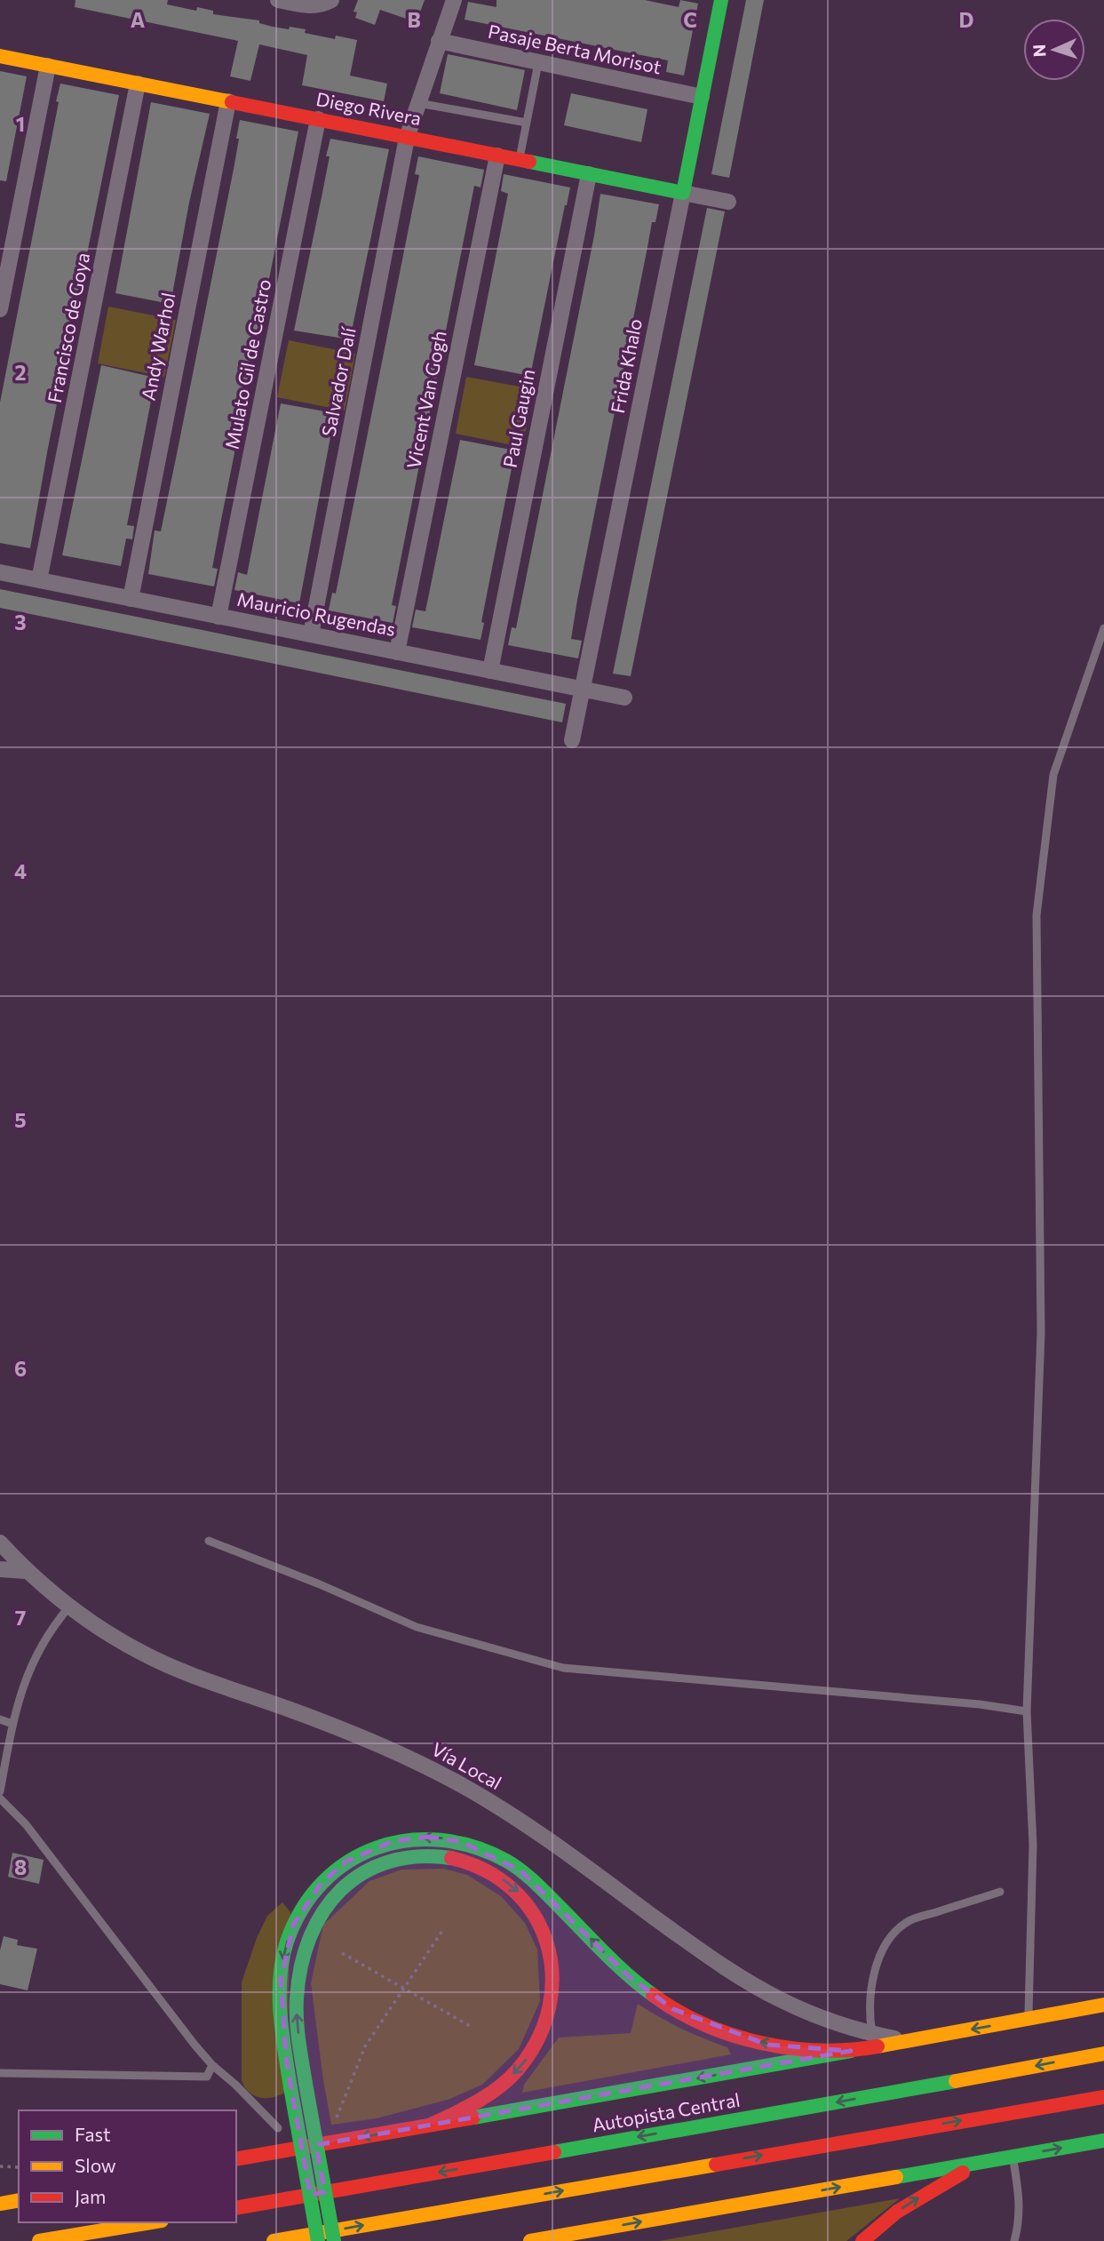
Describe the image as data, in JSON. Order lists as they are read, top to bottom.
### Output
{
  "streets": {
    "main road": ["Diego Rivera", "Frida Khalo", "Autopista Central"],
    "street": [
      "Pasaje Berta Morisot",
      "Francisco de Goya",
      "Andy Warhol",
      "Mulato Gil de Castro",
      "Salvador Dalí",
      "Vicent Van Gogh",
      "Paul Gaugin",
      "Mauricio Rugendas",
      "Vía Local"
    ]
  },
  "crossings": [
    ["Pasaje Berta Morisot", "Frida Khalo"],
    ["Pasaje Berta Morisot", "Salvador Dalí"],
    ["Diego Rivera", "Francisco de Goya"],
    ["Diego Rivera", "Andy Warhol"],
    ["Diego Rivera", "Mulato Gil de Castro"],
    ["Diego Rivera", "Frida Khalo"],
    ["Diego Rivera", "Salvador Dalí"],
    ["Diego Rivera", "Vicent Van Gogh"],
    ["Diego Rivera", "Paul Gaugin"],
    ["Francisco de Goya", "Mauricio Rugendas"],
    ["Andy Warhol", "Mauricio Rugendas"],
    ["Mulato Gil de Castro", "Mauricio Rugendas"],
    ["Frida Khalo", "Mauricio Rugendas"],
    ["Salvador Dalí", "Mauricio Rugendas"],
    ["Vicent Van Gogh", "Mauricio Rugendas"],
    ["Paul Gaugin", "Mauricio Rugendas"]
  ],
  "legend": ["Fast", "Slow", "Jam"],
  "north": "left",
  "grid": {
    "columns": [
      "A",
      "B",
      "C",
      "D"
    ],
    "rows": [
      "1",
      "2",
      "3",
      "4",
      "5",
      "6",
      "7",
      "8"
    ]
  }
}
